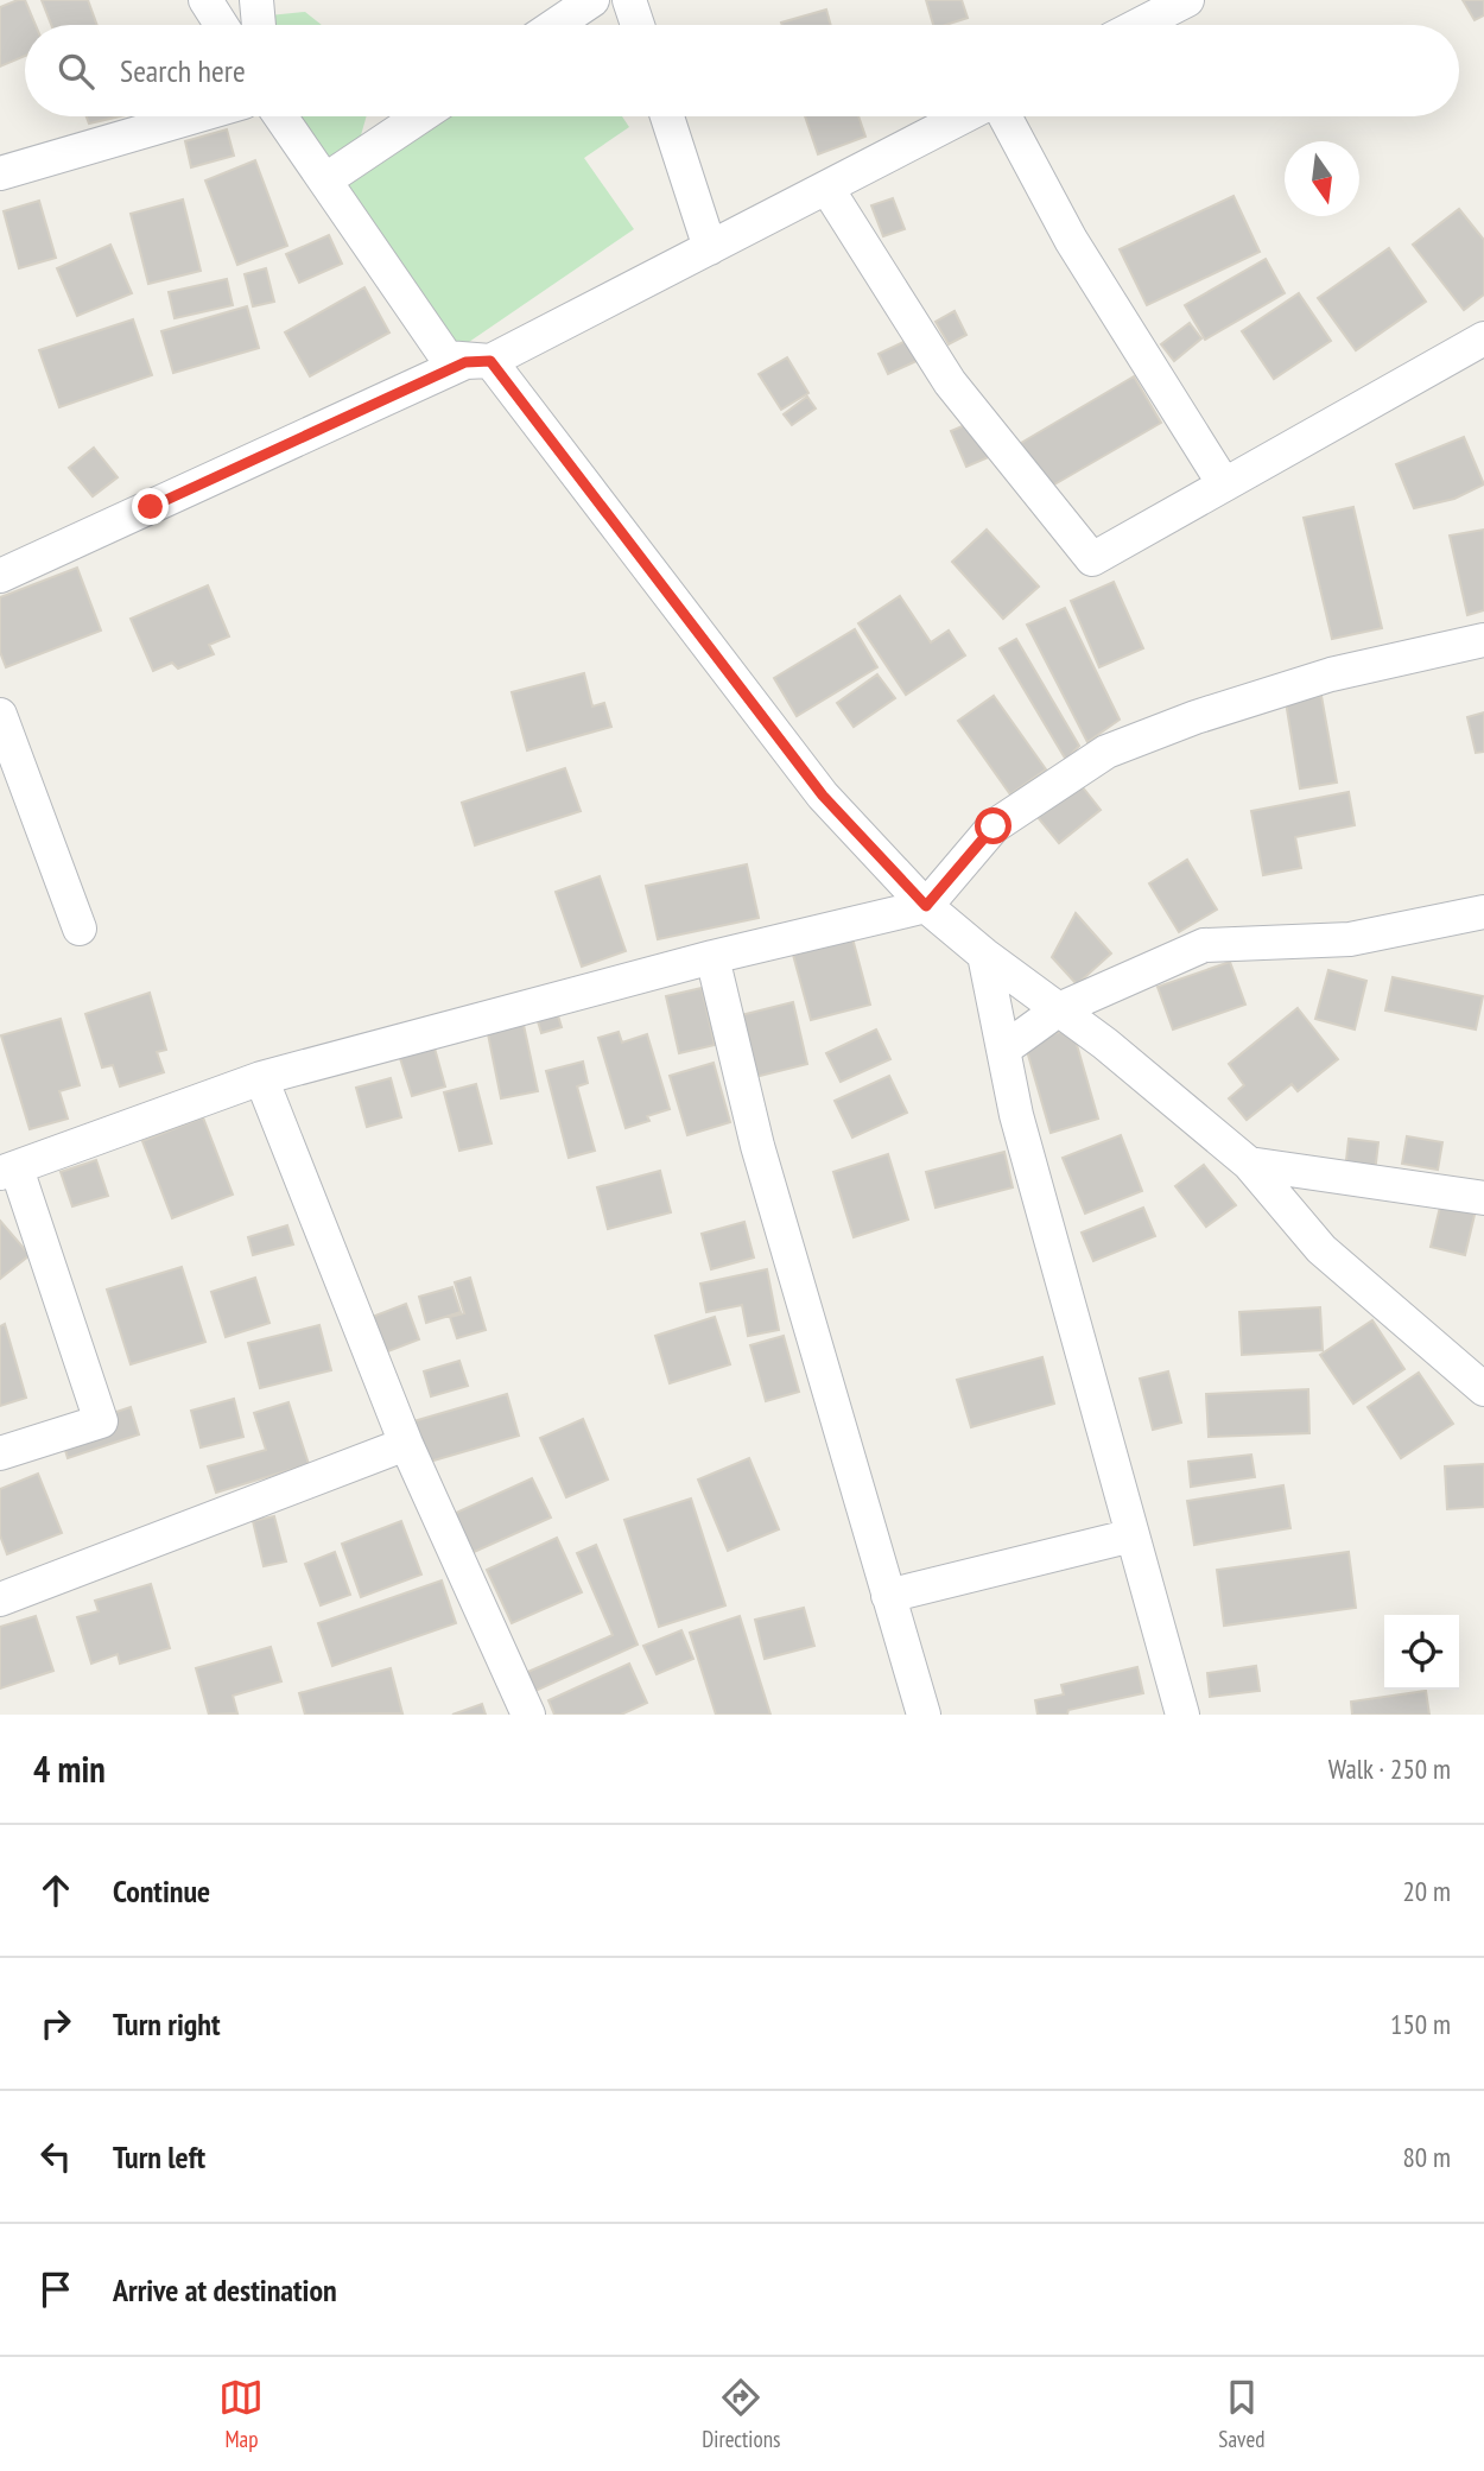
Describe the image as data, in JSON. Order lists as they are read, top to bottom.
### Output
{
  "north": "bottom",
  "page": {
    "search": "Search here",
    "heading": ["4 min", "Walk · 250 m"],
    "list": [
      ["Continue", "20 m"],
      ["Turn right", "150 m"],
      ["Turn left", "80 m"],
      "Arrive at destination"
    ],
    "nav": ["Map", "Directions", "Saved"]
  }
}
